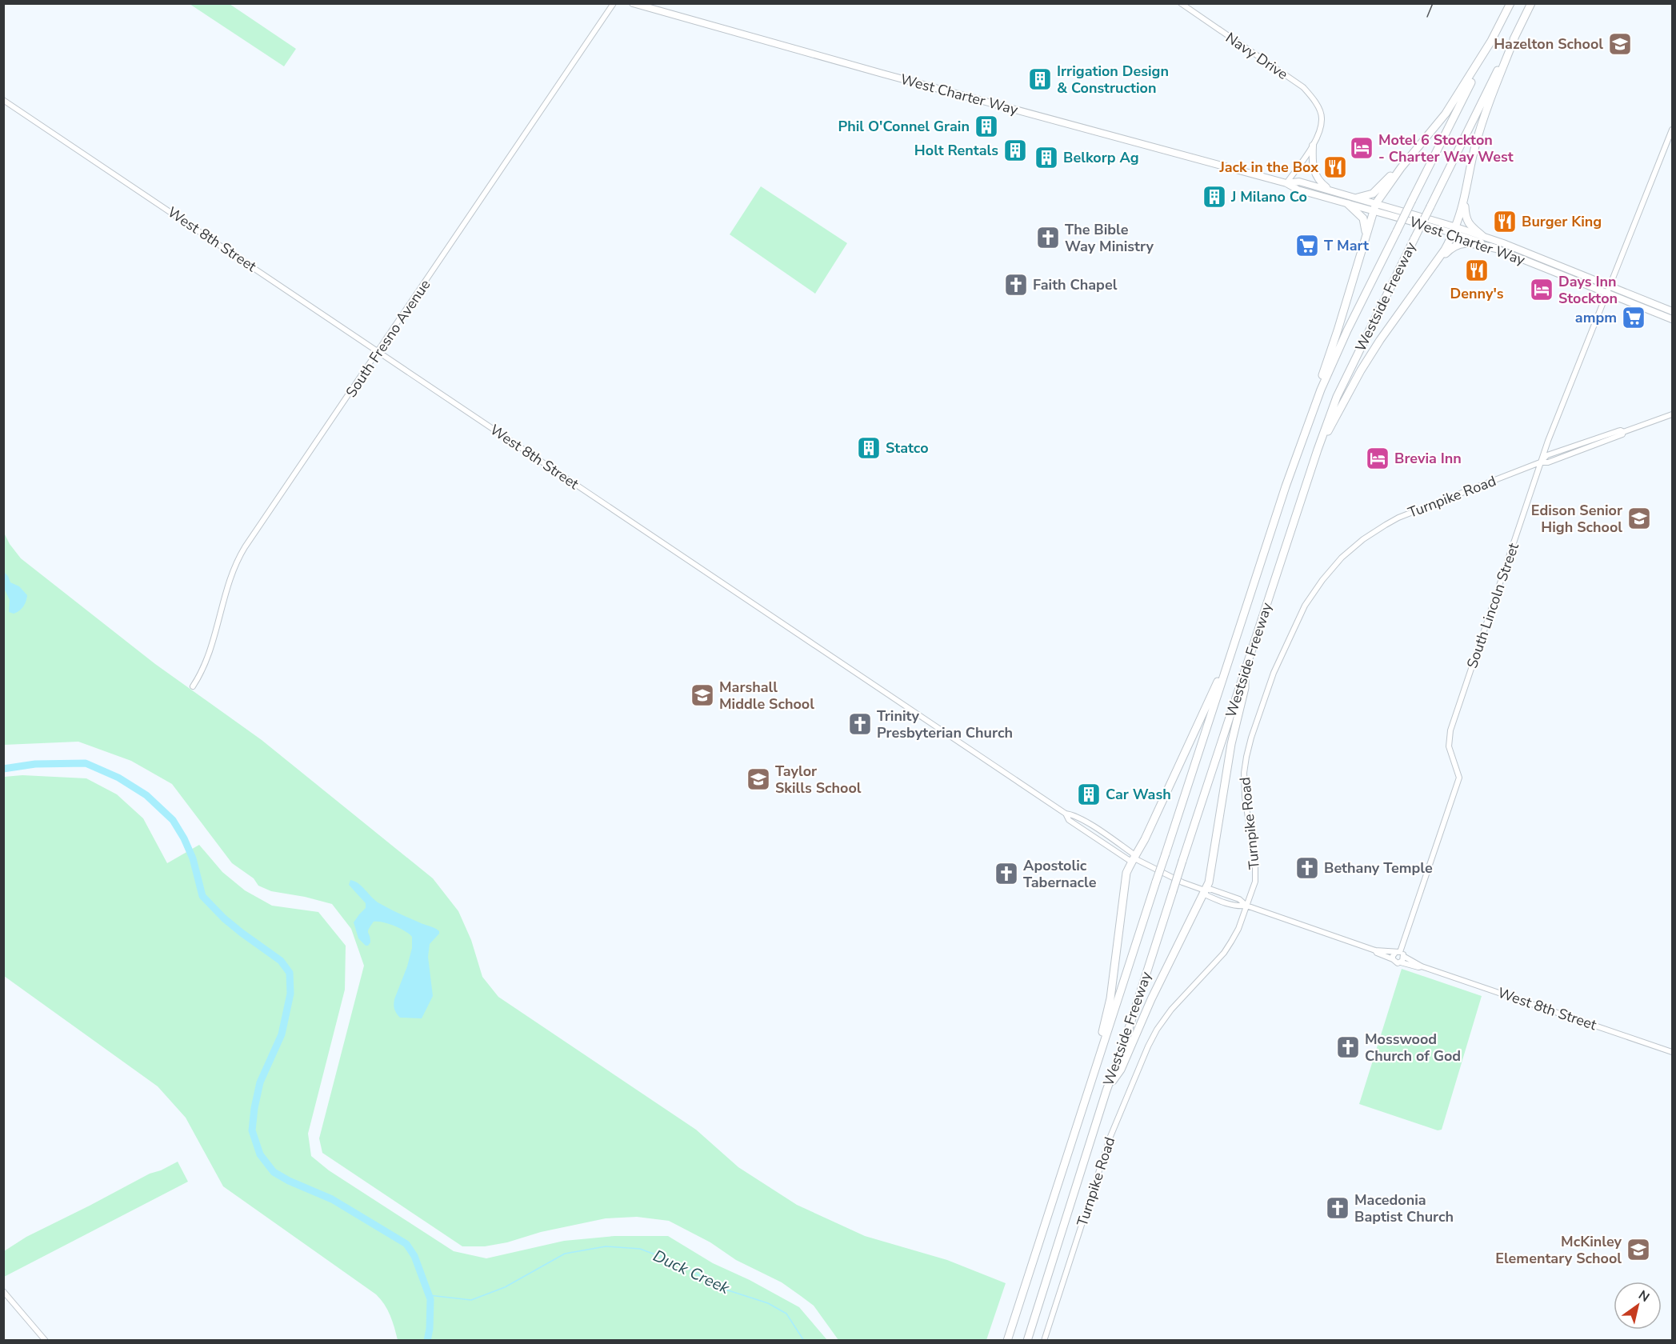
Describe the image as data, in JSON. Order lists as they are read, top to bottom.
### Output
{
  "streets": {
    "highway": ["Westside Freeway"],
    "main road": ["West Charter Way"],
    "street": [
      "Navy Drive",
      "West 8th Street",
      "South Fresno Avenue",
      "Turnpike Road",
      "South Lincoln Street"
    ]
  },
  "crossings": [
    ["West Charter Way", "South Lincoln Street"],
    ["West 8th Street", "South Fresno Avenue"],
    ["West 8th Street", "Turnpike Road"],
    ["West 8th Street", "South Lincoln Street"],
    ["Turnpike Road", "South Lincoln Street"]
  ],
  "water": ["Duck Creek"],
  "places": {
    "school or university": [
      "Hazelton School",
      "Edison Senior High School",
      "Marshall Middle School",
      "Taylor Skills School",
      "McKinley Elementary School"
    ],
    "building": [
      "Irrigation Design & Construction",
      "Phil O'Connel Grain",
      "Holt Rentals",
      "Belkorp Ag",
      "J Milano Co",
      "Statco",
      "Car Wash"
    ],
    "hotel": ["Motel 6 Stockton - Charter Way West", "Days Inn Stockton", "Brevia Inn"],
    "restaurant": ["Jack in the Box", "Burger King", "Denny's"],
    "church": [
      "The Bible Way Ministry",
      "Faith Chapel",
      "Trinity Presbyterian Church",
      "Bethany Temple",
      "Apostolic Tabernacle",
      "Mosswood Church of God",
      "Macedonia Baptist Church"
    ],
    "supermarket": ["T Mart", "ampm"]
  },
  "north": "top right"
}
